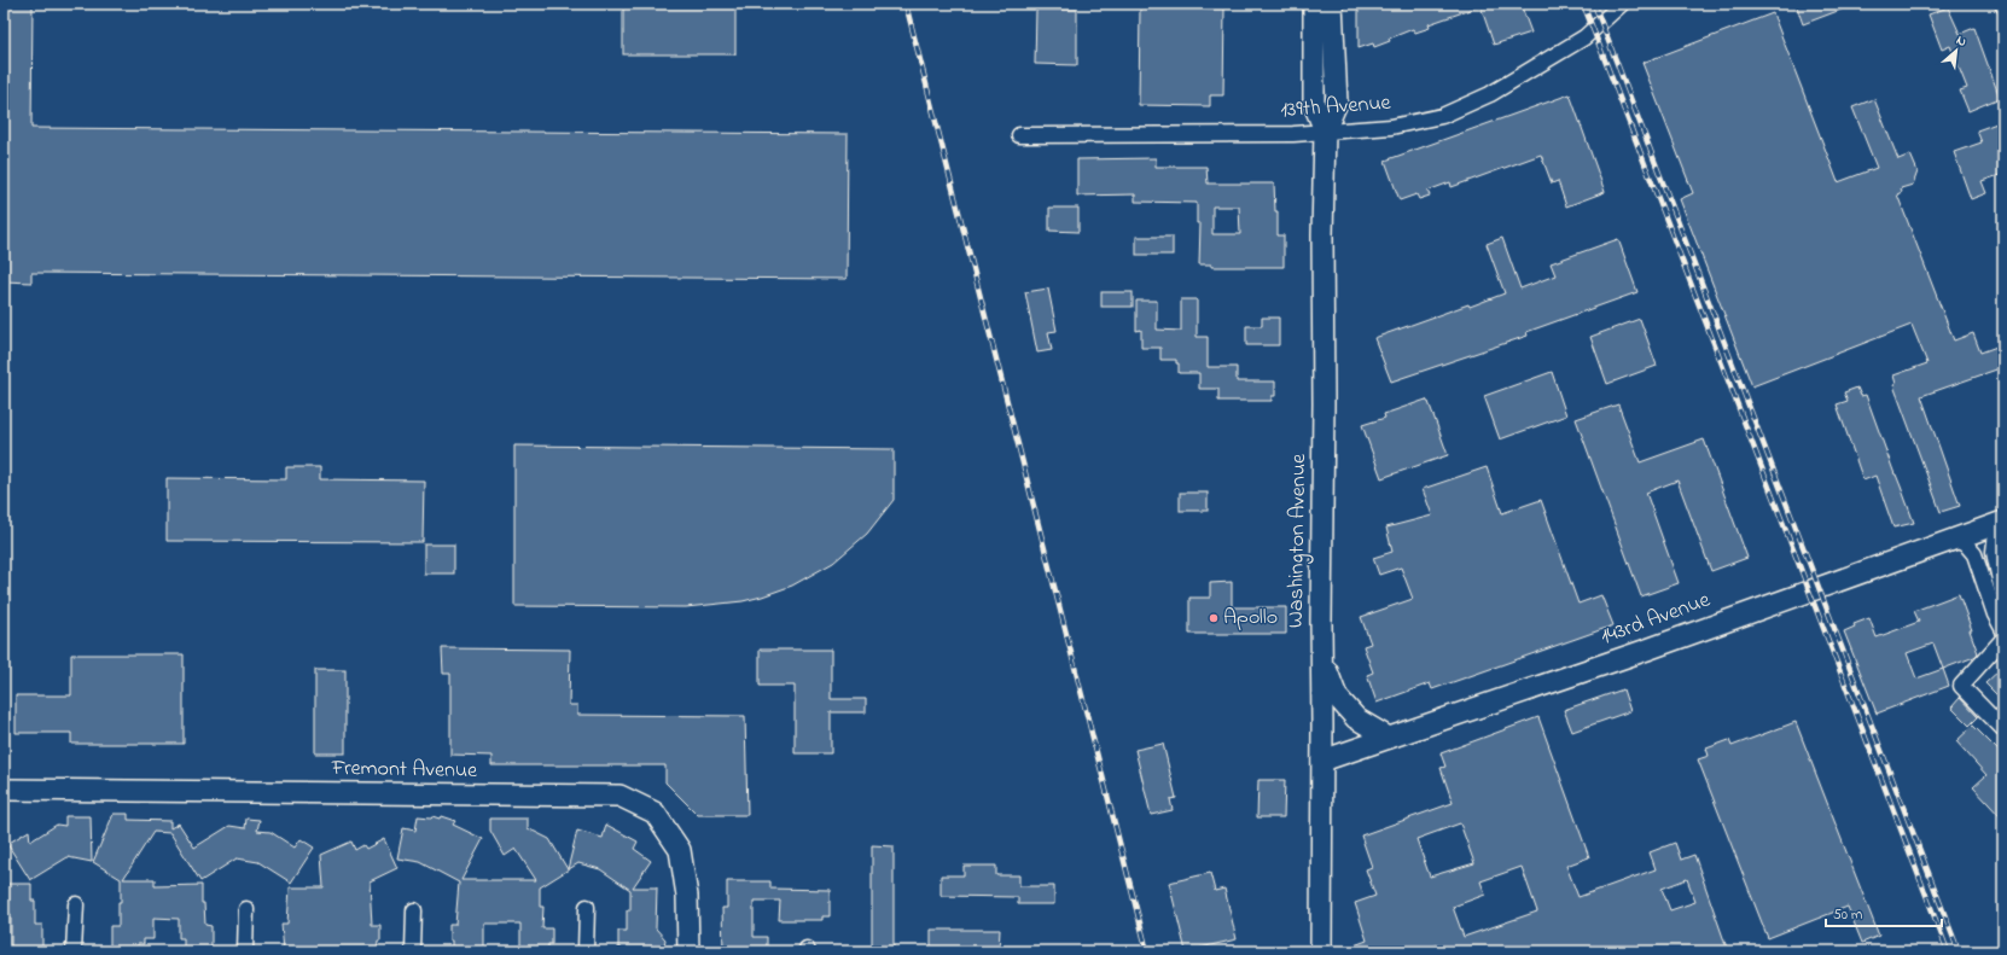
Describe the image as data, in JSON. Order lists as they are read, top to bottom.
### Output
{
  "streets": {
    "street": [
      "139th Avenue",
      "Washington Avenue",
      "143rd Avenue",
      "Fremont Avenue"
    ]
  },
  "crossings": [
    ["139th Avenue", "Washington Avenue"],
    ["Washington Avenue", "143rd Avenue"]
  ],
  "places": ["Apollo"],
  "scale_bar": "50 m",
  "north": "top right"
}
